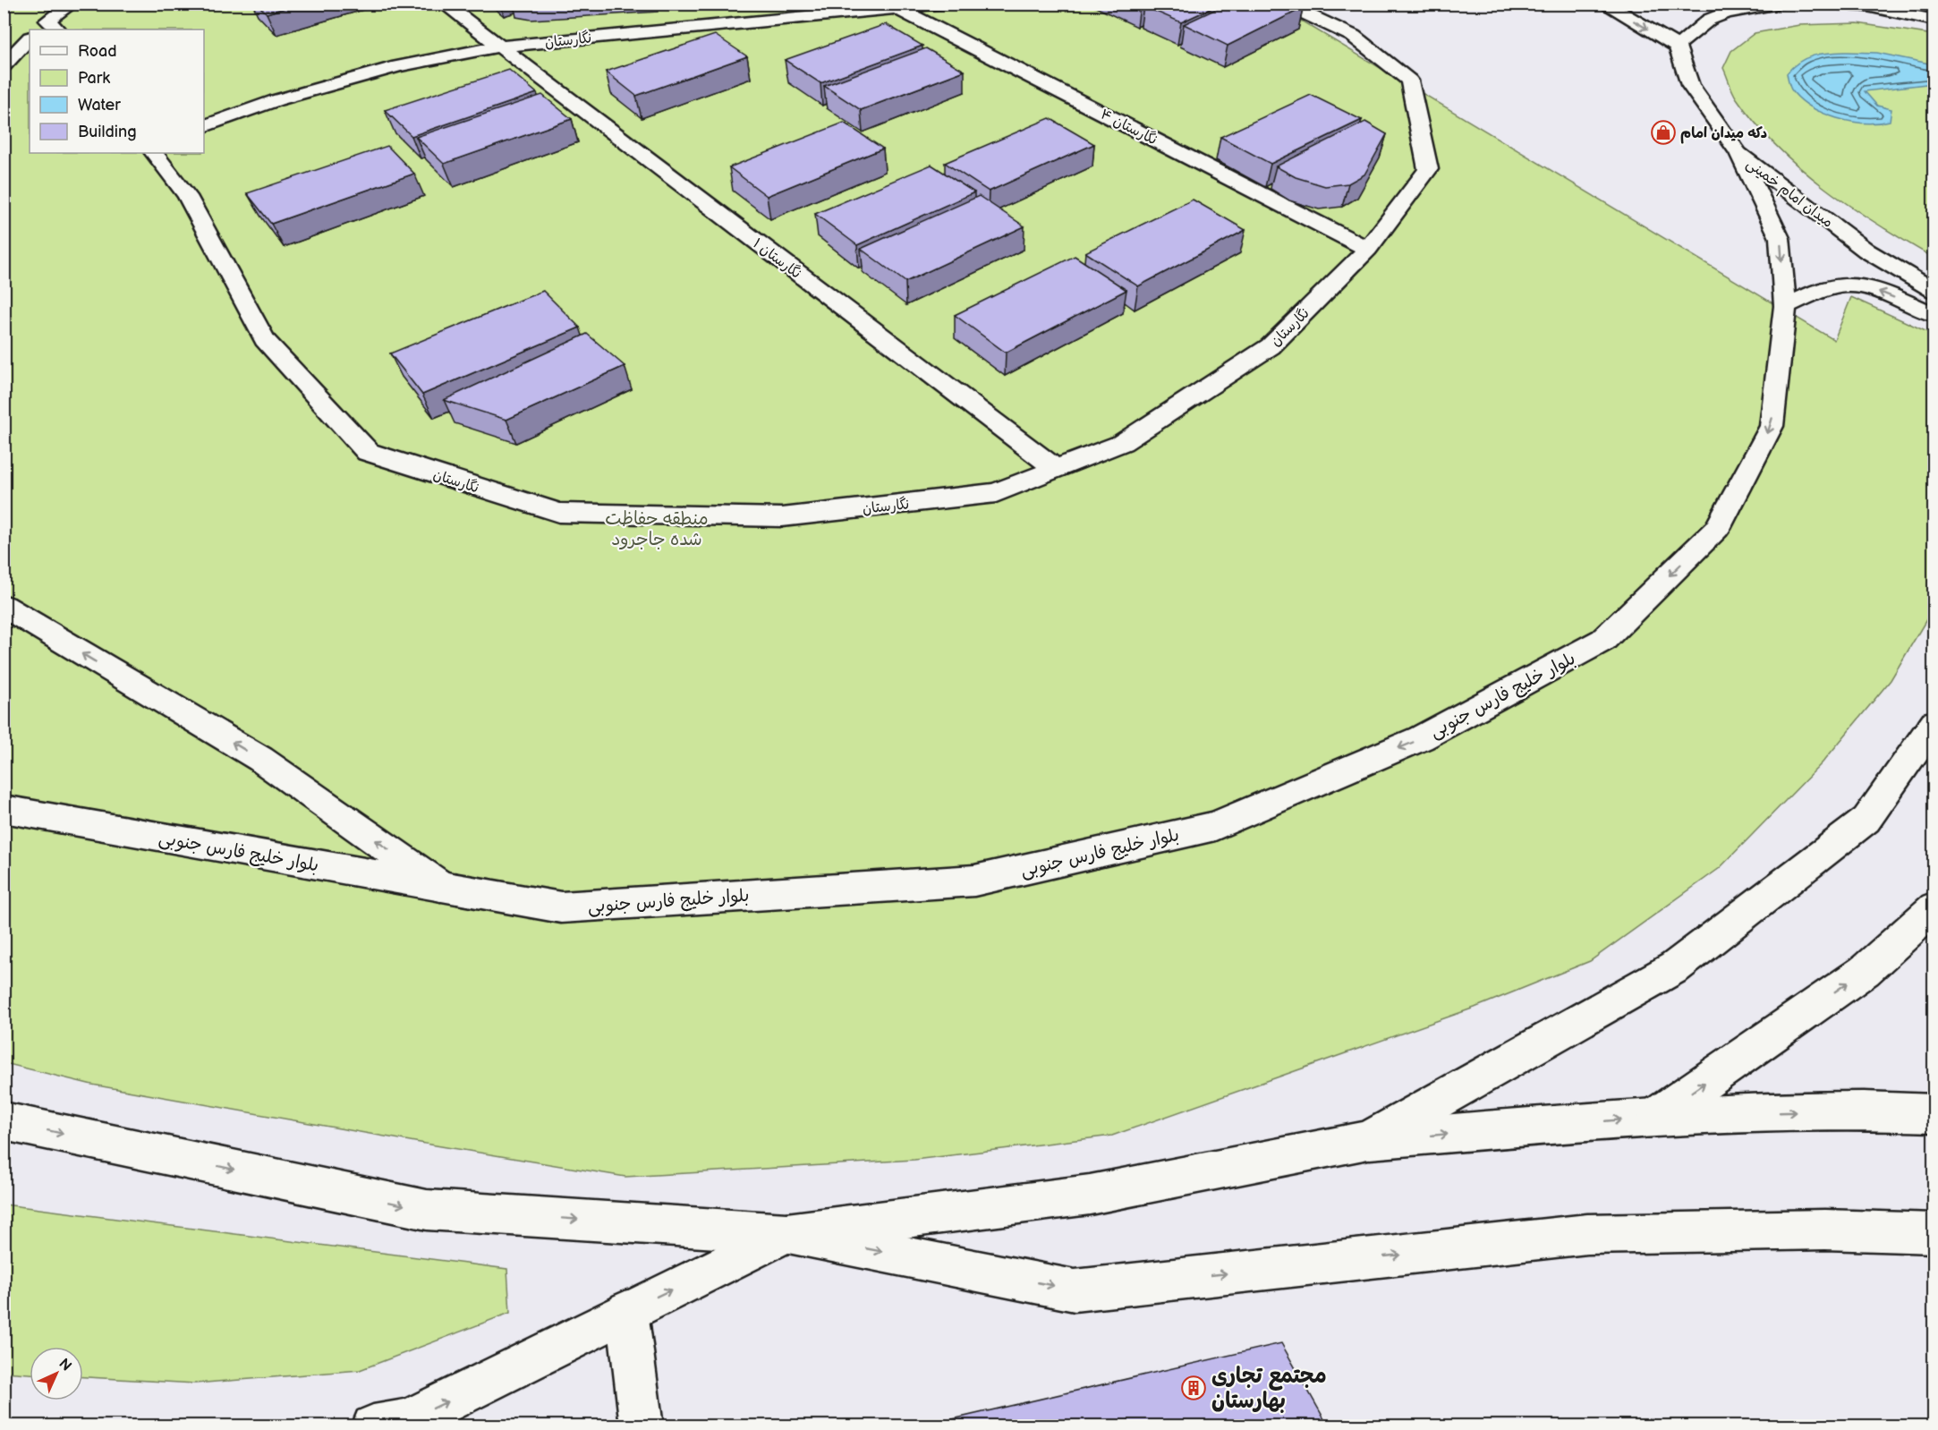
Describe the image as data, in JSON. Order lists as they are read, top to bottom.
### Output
{
  "streets": {
    "main road": [
      "نگارستان",
      "نگارستان ۴",
      "میدان امام خمینی",
      "نگارستان ۱",
      "بلوار خلیج فارس جنوبی"
    ]
  },
  "crossings": [
    ["نگارستان", "نگارستان ۴"],
    ["نگارستان", "نگارستان ۱"],
    ["میدان امام خمینی", "بلوار خلیج فارس جنوبی"]
  ],
  "one_way": ["بلوار خلیج فارس جنوبی"],
  "parks": ["منطقه حفاظت شده جاجرود"],
  "places": {
    "shop": ["دکه میدان امام"],
    "building": ["مجتمع تجاری بهارستان"]
  },
  "legend": [
    "Road",
    "Park",
    "Water",
    "Building"
  ],
  "north": "top right"
}
